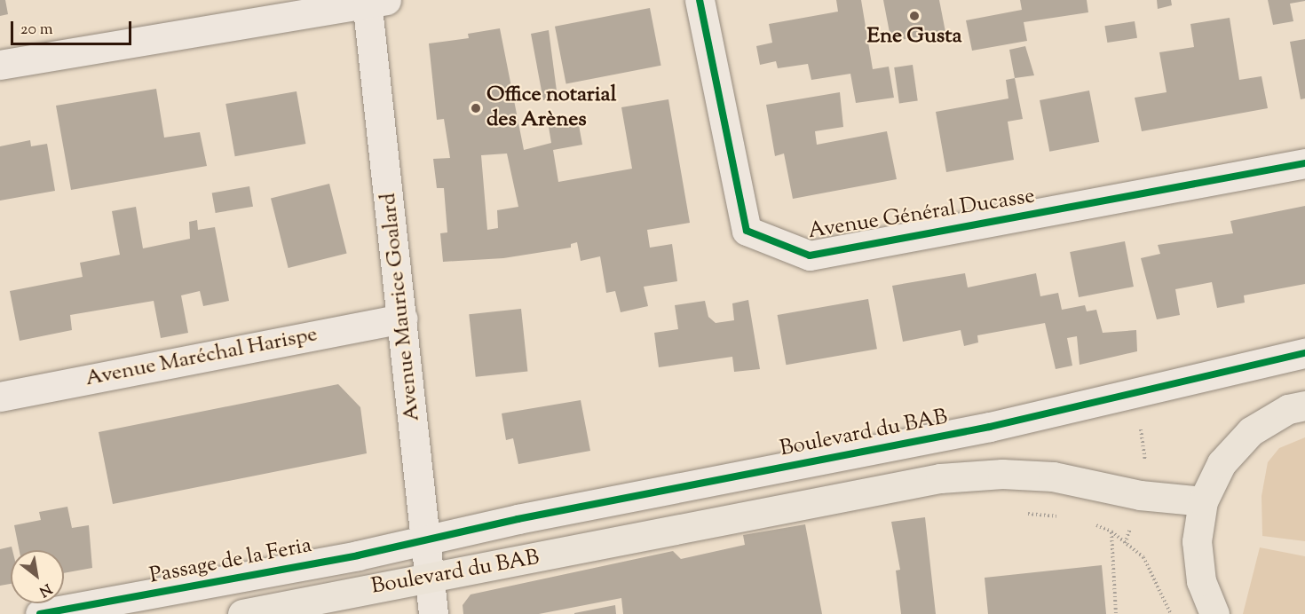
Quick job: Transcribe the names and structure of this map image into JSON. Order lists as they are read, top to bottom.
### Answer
{
  "streets": {
    "main road": ["Boulevard du BAB"],
    "street": [
      "Avenue Général Ducasse",
      "Avenue Maurice Goalard",
      "Avenue Maréchal Harispe",
      "Passage de la Feria"
    ]
  },
  "crossings": [
    ["Avenue Maurice Goalard", "Avenue Maréchal Harispe"],
    ["Avenue Maurice Goalard", "Boulevard du BAB"],
    ["Avenue Maurice Goalard", "Passage de la Feria"],
    ["Boulevard du BAB", "Passage de la Feria"]
  ],
  "places": ["Ene Gusta", "Office notarial des Arènes"],
  "scale_bar": "20 m",
  "north": "bottom right"
}
